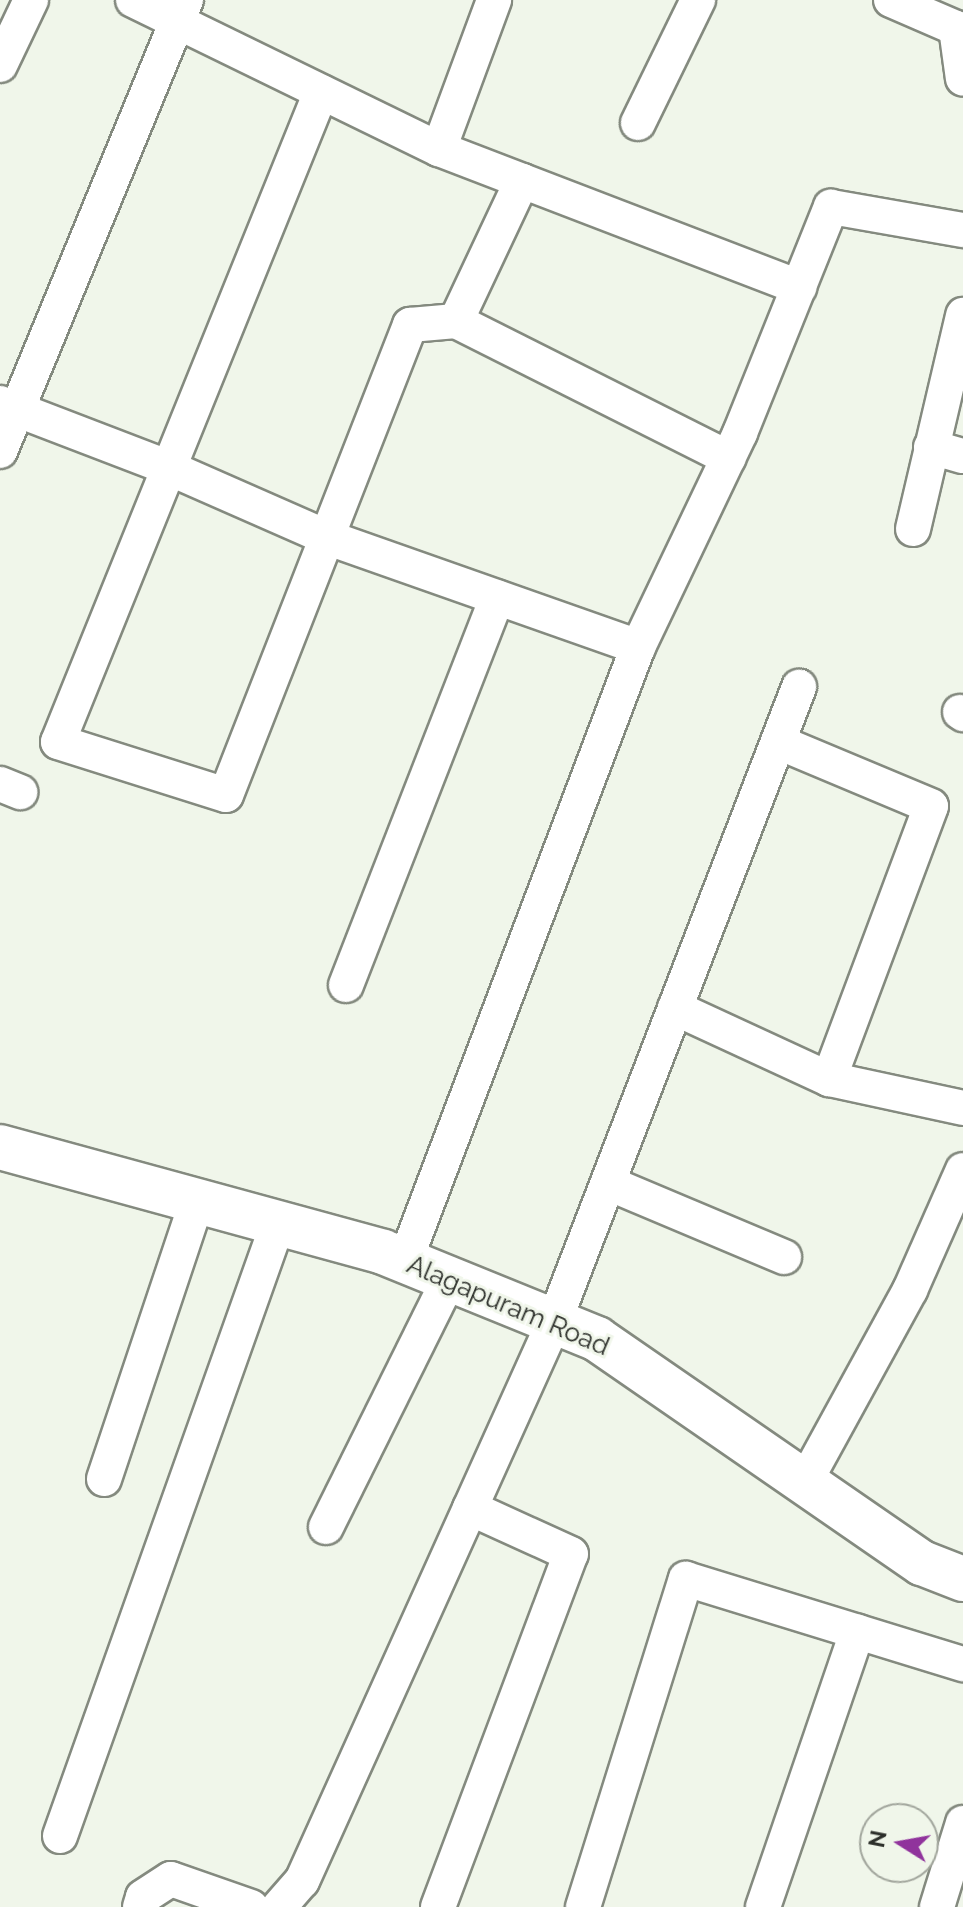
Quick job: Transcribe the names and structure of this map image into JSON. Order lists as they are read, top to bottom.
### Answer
{
  "streets": {
    "main road": ["Alagapuram Road"]
  },
  "north": "left"
}
